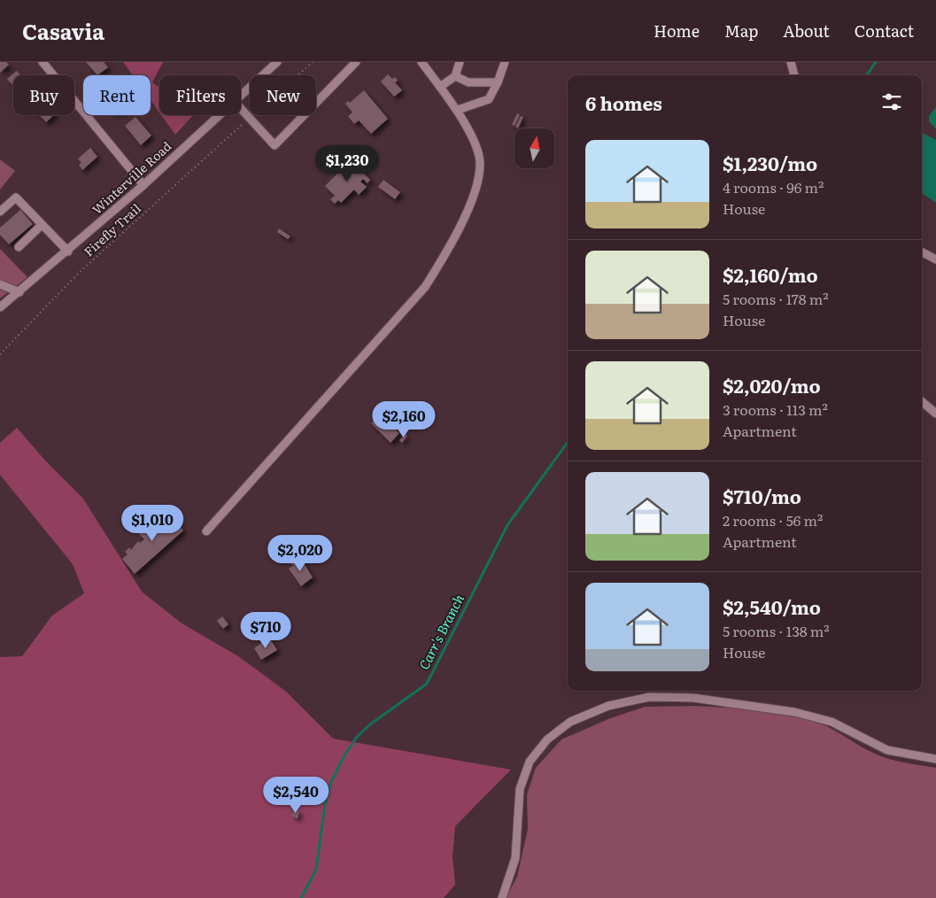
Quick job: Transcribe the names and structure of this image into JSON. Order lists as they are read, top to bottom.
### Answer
{
  "streets": {
    "street": ["Winterville Road"],
    "path": ["Firefly Trail"]
  },
  "water": ["Carr's Branch"],
  "north": "top",
  "page": {
    "header": "Casavia",
    "nav": [
      "Home",
      "Map",
      "About",
      "Contact"
    ],
    "chip": [
      "Buy",
      "Rent",
      "Filters",
      "New"
    ],
    "heading": "6 homes",
    "list": [
      {
        "name": "$1,230/mo",
        "note": "4 rooms · 96 m² · House"
      },
      {
        "name": "$2,160/mo",
        "note": "5 rooms · 178 m² · House"
      },
      {
        "name": "$2,020/mo",
        "note": "3 rooms · 113 m² · Apartment"
      },
      {
        "name": "$710/mo",
        "note": "2 rooms · 56 m² · Apartment"
      },
      {
        "name": "$2,540/mo",
        "note": "5 rooms · 138 m² · House"
      }
    ],
    "price": [
      "$1,230",
      "$2,160",
      "$1,010",
      "$2,020",
      "$710",
      "$2,540"
    ]
  }
}
